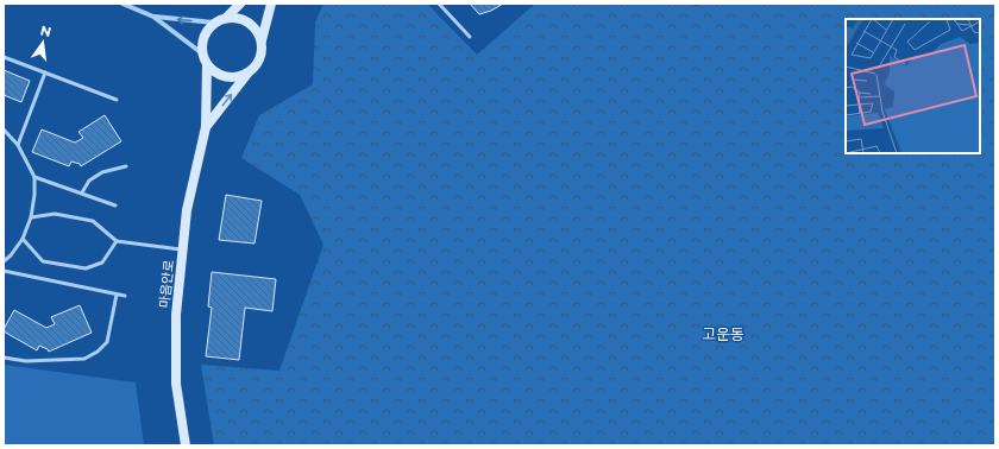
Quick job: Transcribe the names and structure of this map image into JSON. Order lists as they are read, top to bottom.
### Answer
{
  "streets": {
    "street": ["마음안로"]
  },
  "districts": ["고운동"],
  "north": "top"
}
